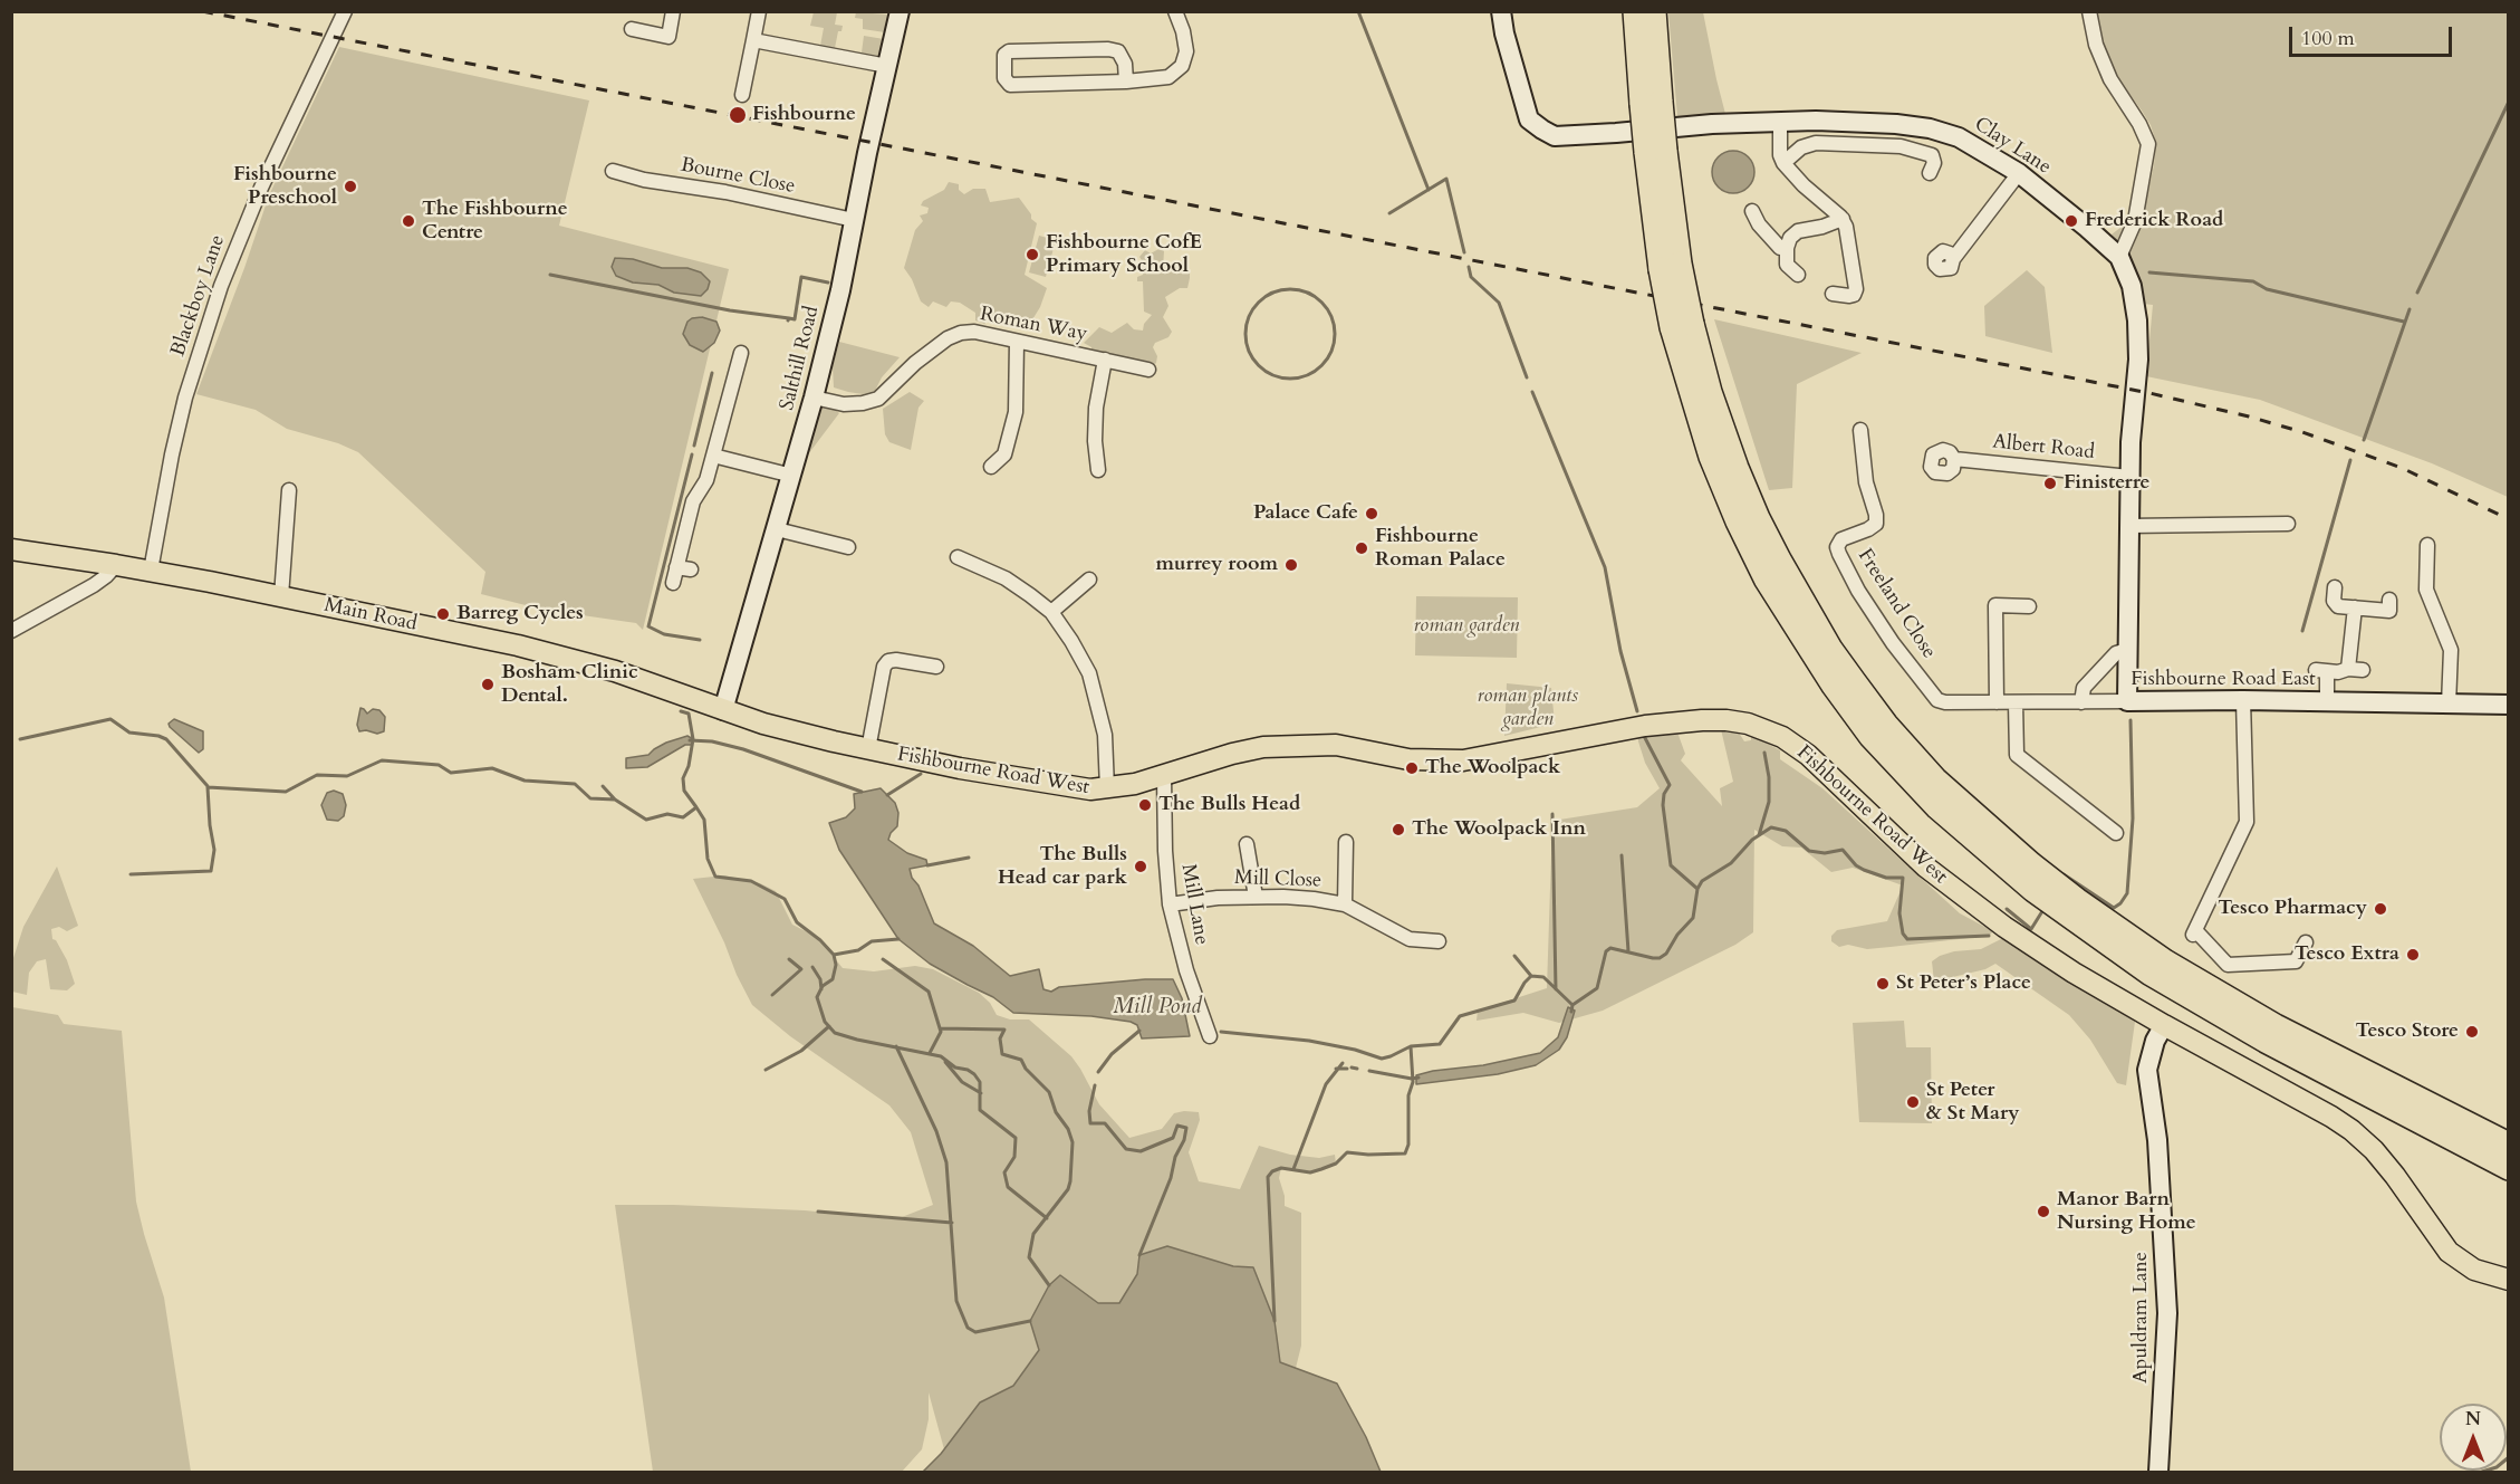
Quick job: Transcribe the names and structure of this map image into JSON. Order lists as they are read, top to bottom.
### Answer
{
  "streets": {
    "main road": ["Main Road", "Fishbourne Road West"],
    "street": [
      "Clay Lane",
      "Bourne Close",
      "Blackboy Lane",
      "Roman Way",
      "Salthill Road",
      "Albert Road",
      "Freeland Close",
      "Fishbourne Road East",
      "Mill Close",
      "Mill Lane",
      "Apuldram Lane"
    ]
  },
  "crossings": [
    ["Clay Lane", "Albert Road"],
    ["Clay Lane", "Fishbourne Road East"],
    ["Bourne Close", "Salthill Road"],
    ["Blackboy Lane", "Main Road"],
    ["Roman Way", "Salthill Road"],
    ["Salthill Road", "Main Road"],
    ["Salthill Road", "Fishbourne Road West"],
    ["Freeland Close", "Fishbourne Road East"],
    ["Main Road", "Fishbourne Road West"],
    ["Fishbourne Road West", "Mill Lane"],
    ["Fishbourne Road West", "Apuldram Lane"],
    ["Mill Close", "Mill Lane"]
  ],
  "water": ["Mill Pond"],
  "parks": ["roman garden", "roman plants garden"],
  "places": [
    "Fishbourne",
    "Fishbourne Preschool",
    "The Fishbourne Centre",
    "Frederick Road",
    "Fishbourne CofE Primary School",
    "Finisterre",
    "Palace Cafe",
    "Fishbourne Roman Palace",
    "murrey room",
    "Barreg Cycles",
    "Bosham Clinic Dental.",
    "The Woolpack",
    "The Bulls Head",
    "The Woolpack Inn",
    "The Bulls Head car park",
    "Tesco Pharmacy",
    "Tesco Extra",
    "St Peter’s Place",
    "Tesco Store",
    "St Peter & St Mary",
    "Manor Barn Nursing Home"
  ],
  "scale_bar": "100 m",
  "north": "top"
}
